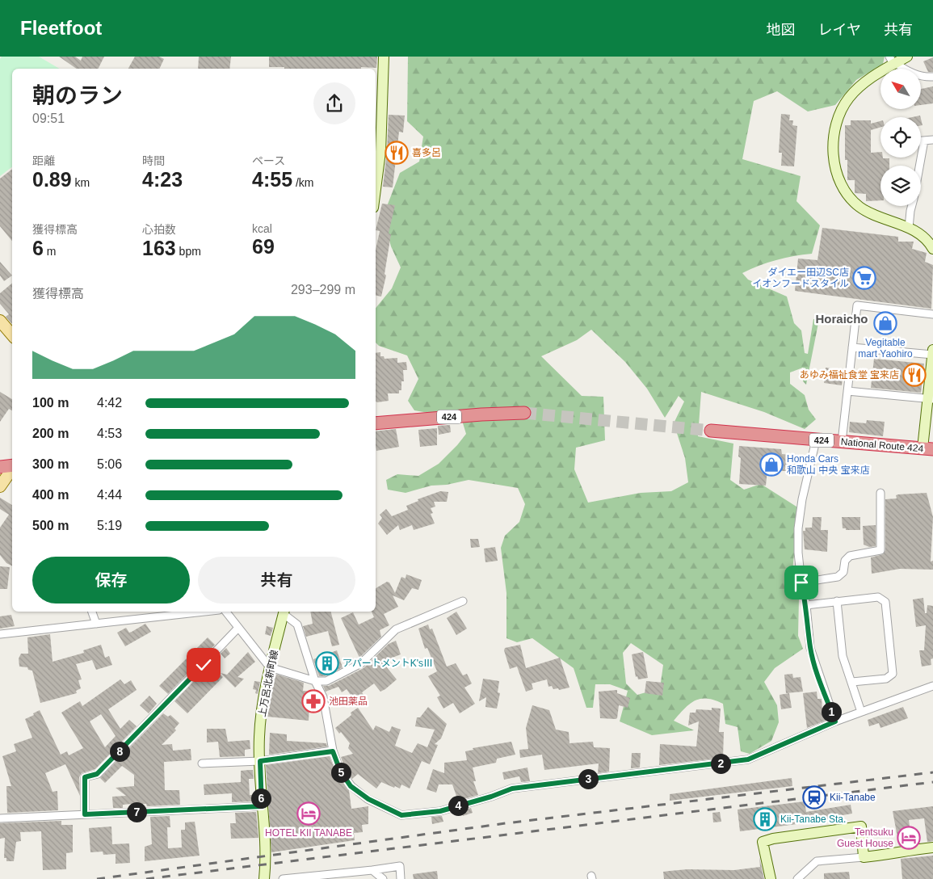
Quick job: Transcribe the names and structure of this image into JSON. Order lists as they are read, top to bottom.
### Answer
{
  "streets": {
    "highway": ["424", "National Route 424"],
    "street": ["上万呂北新町線"]
  },
  "districts": ["Horaicho"],
  "places": {
    "restaurant": ["喜多呂", "あゆみ福祉食堂 宝来店"],
    "supermarket": ["ダイエー田辺SC店 イオンフードスタイル"],
    "shop": ["Vegitable mart Yaohiro", "Honda Cars 和歌山 中央 宝来店"],
    "building": ["アパートメントK'sⅢ", "Kii-Tanabe Sta."],
    "pharmacy": ["池田薬品"],
    "station": ["Kii-Tanabe"],
    "hotel": ["HOTEL KII TANABE", "Tentsuku Guest House"]
  },
  "north": "top left",
  "page": {
    "header": "Fleetfoot",
    "nav": ["地図", "レイヤ", "共有"],
    "heading": ["朝のラン", "09:51"],
    "stats": [
      ["距離", "0.89 km"],
      ["時間", "4:23"],
      ["ペース", "4:55 /km"],
      ["獲得標高", "6 m"],
      ["心拍数", "163 bpm"],
      ["kcal", "69"]
    ],
    "chart": ["獲得標高", "293–299 m"],
    "list": [
      {
        "name": "100 m",
        "note": "4:42"
      },
      {
        "name": "200 m",
        "note": "4:53"
      },
      {
        "name": "300 m",
        "note": "5:06"
      },
      {
        "name": "400 m",
        "note": "4:44"
      },
      {
        "name": "500 m",
        "note": "5:19"
      }
    ],
    "buttons": ["保存", "共有"],
    "pins": [
      "1",
      "8",
      "2",
      "5",
      "3",
      "6",
      "4",
      "7"
    ]
  }
}
